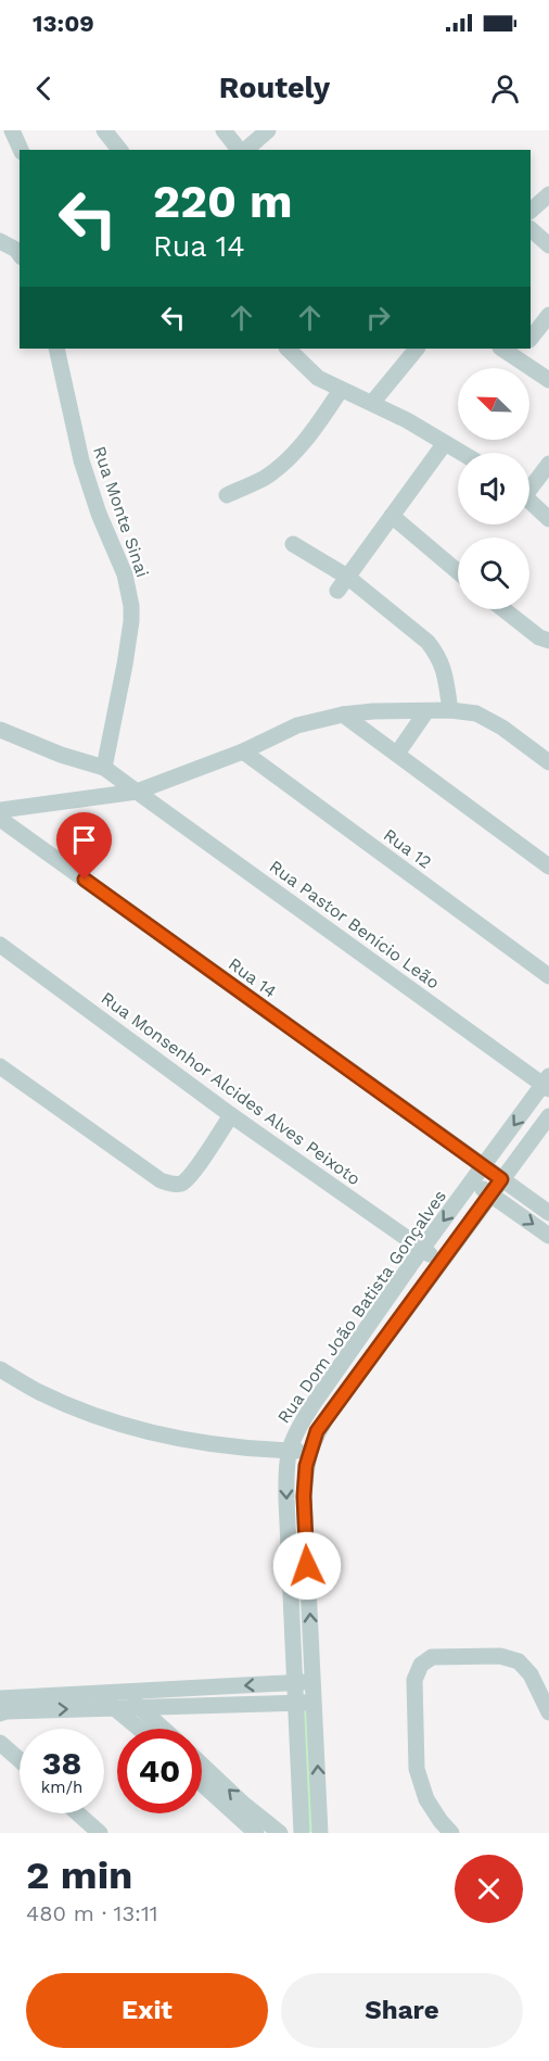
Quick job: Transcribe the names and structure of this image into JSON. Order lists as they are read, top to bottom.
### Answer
{
  "streets": {
    "street": [
      "Rua Monte Sinai",
      "Rua 12",
      "Rua Pastor Benício Leão",
      "Rua 14",
      "Rua Monsenhor Alcides Alves Peixoto",
      "Rua Dom João Batista Gonçalves"
    ]
  },
  "crossings": [
    ["Rua Monte Sinai", "Rua Pastor Benício Leão"],
    ["Rua Pastor Benício Leão", "Rua Dom João Batista Gonçalves"],
    ["Rua 14", "Rua Dom João Batista Gonçalves"],
    ["Rua Monsenhor Alcides Alves Peixoto", "Rua Dom João Batista Gonçalves"]
  ],
  "north": "top left",
  "page": {
    "status": "13:09",
    "header": "Routely",
    "turn": ["220 m", "Rua 14"],
    "speed": "38 km/h",
    "limit": "40",
    "heading": ["2 min", "480 m · 13:11"],
    "buttons": ["Exit", "Share"]
  }
}
